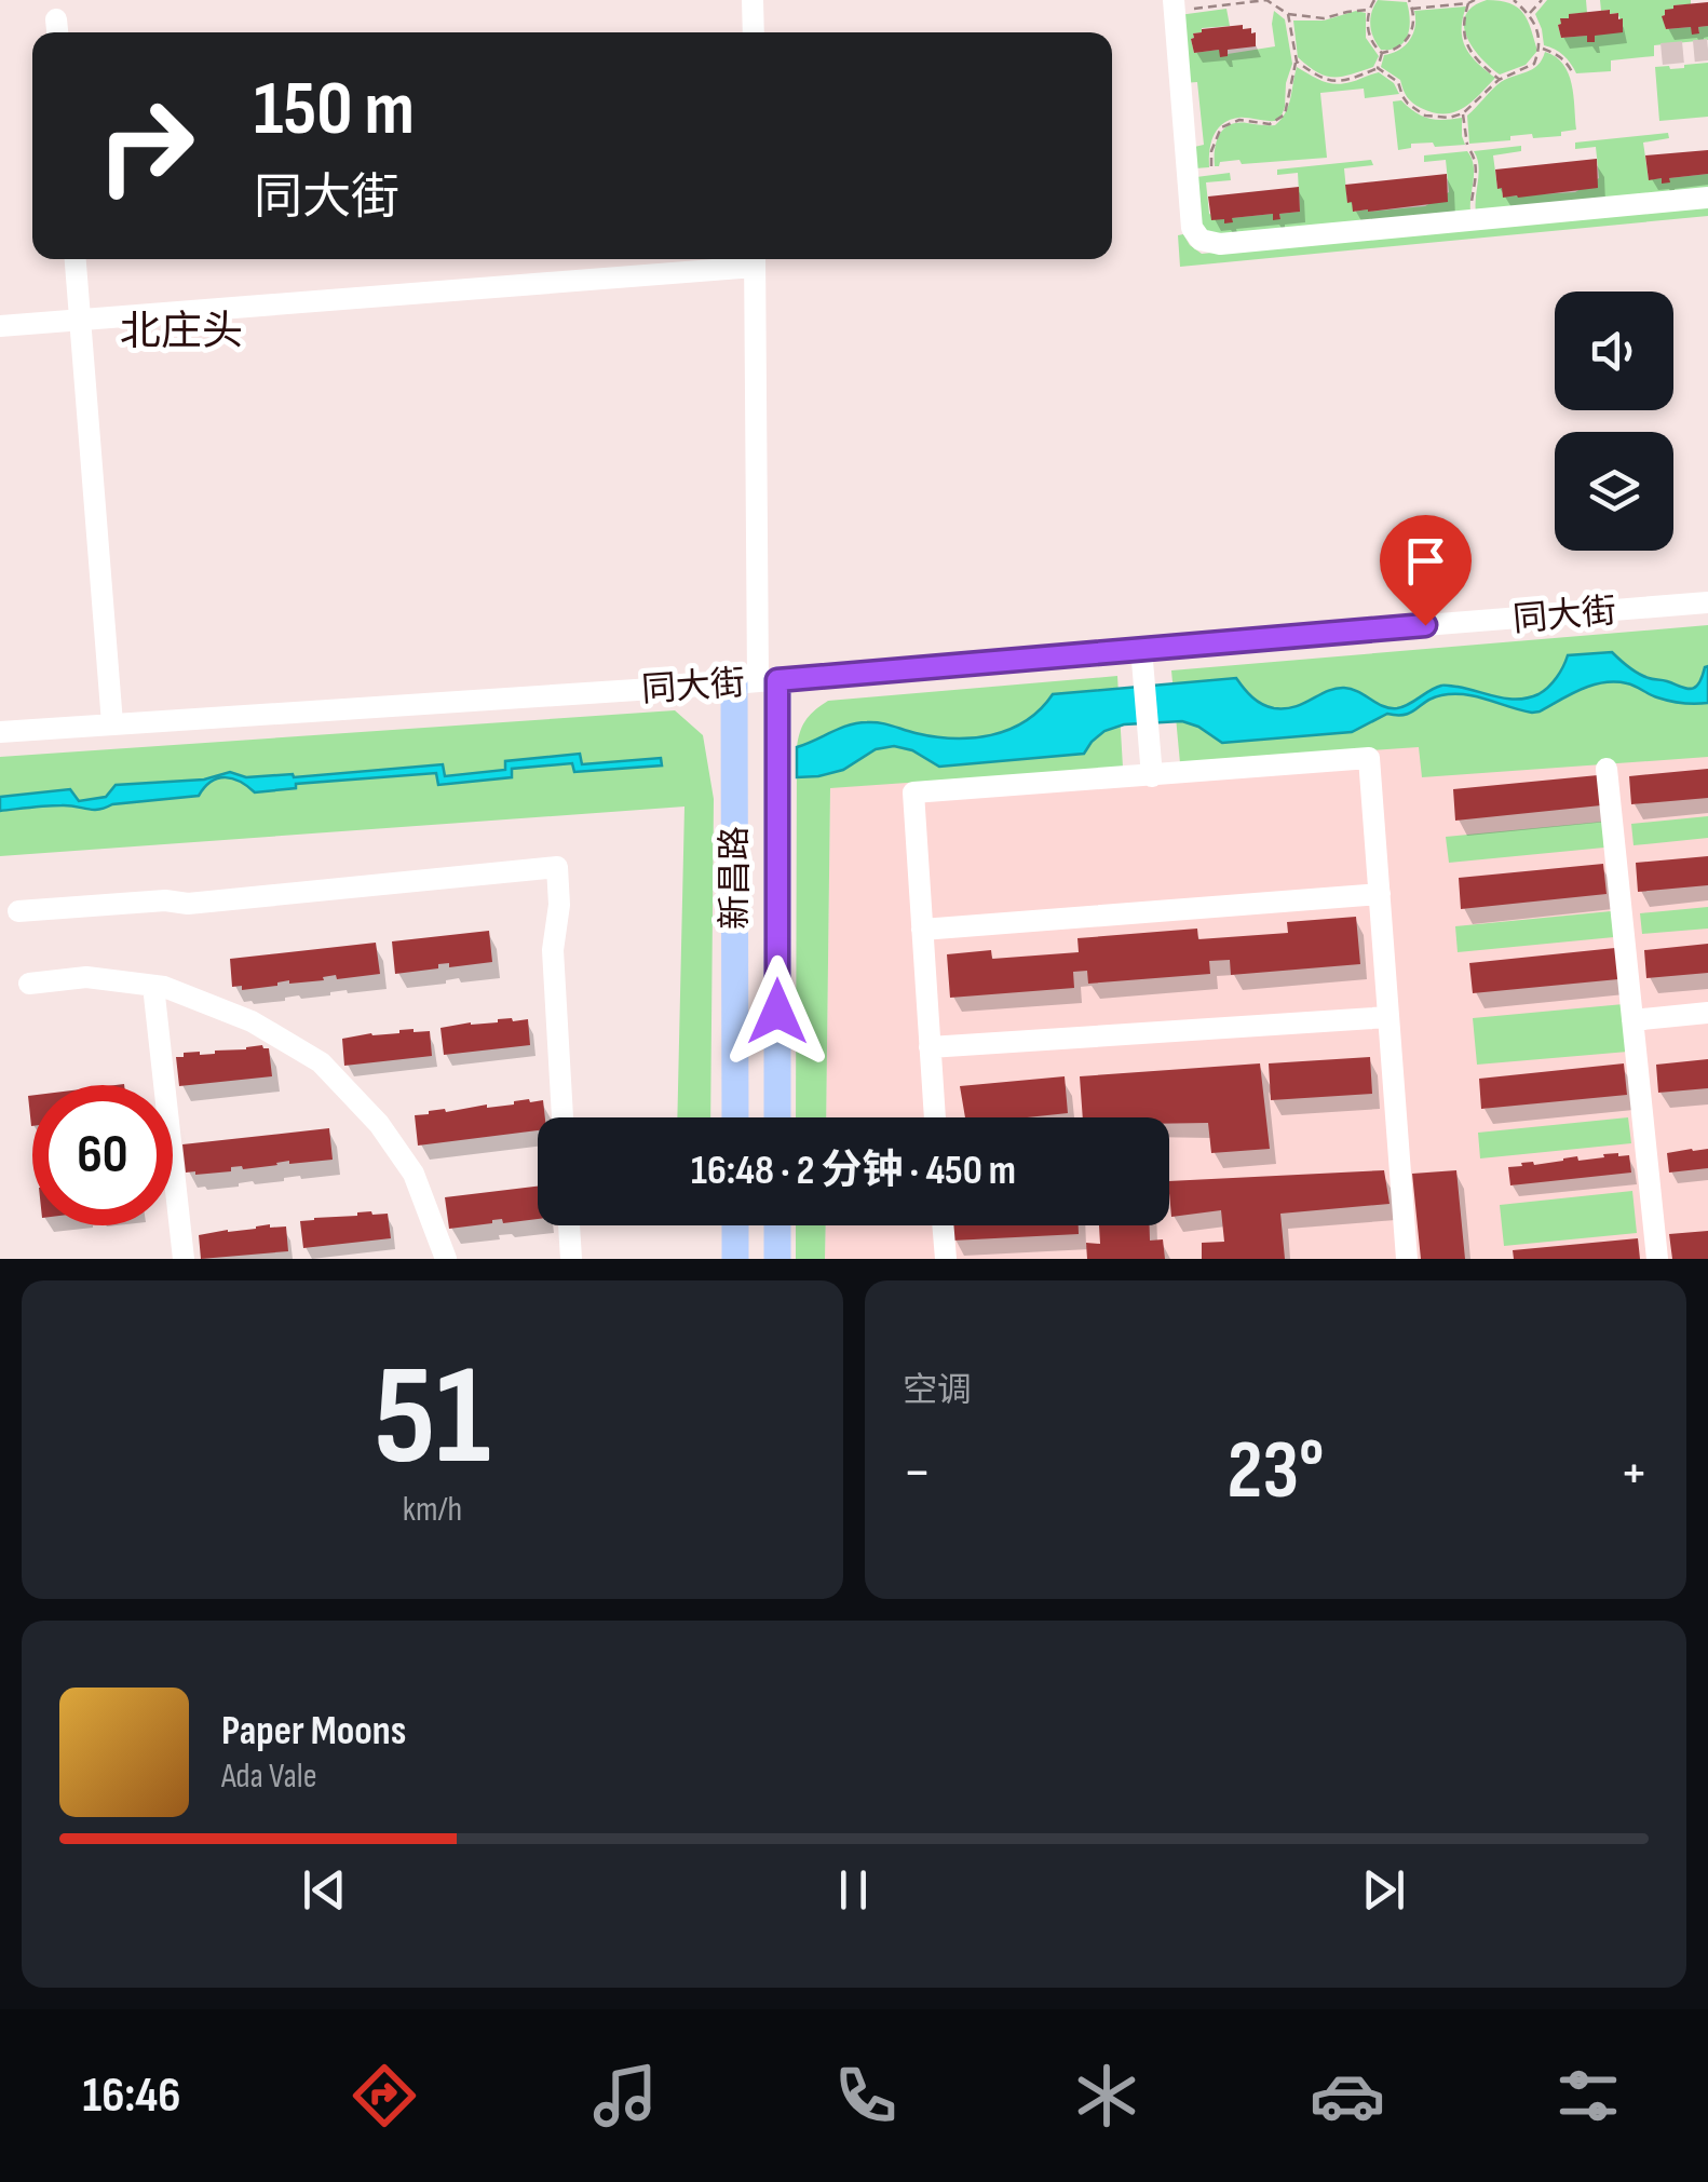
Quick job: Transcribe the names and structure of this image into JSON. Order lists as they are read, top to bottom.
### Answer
{
  "streets": {
    "main road": ["新昌路"],
    "street": ["同大街"]
  },
  "crossings": [
    ["同大街", "新昌路"]
  ],
  "districts": ["北庄头"],
  "page": {
    "turn": ["150 m", "同大街"],
    "limit": "60",
    "trip": "16:48 · 2 分钟 · 450 m",
    "tile": [
      ["51", "km/h"],
      "空调"
    ],
    "heat": ["−", "23°", "+"],
    "song": ["Paper Moons", "Ada Vale"],
    "tabs": "16:46"
  }
}
